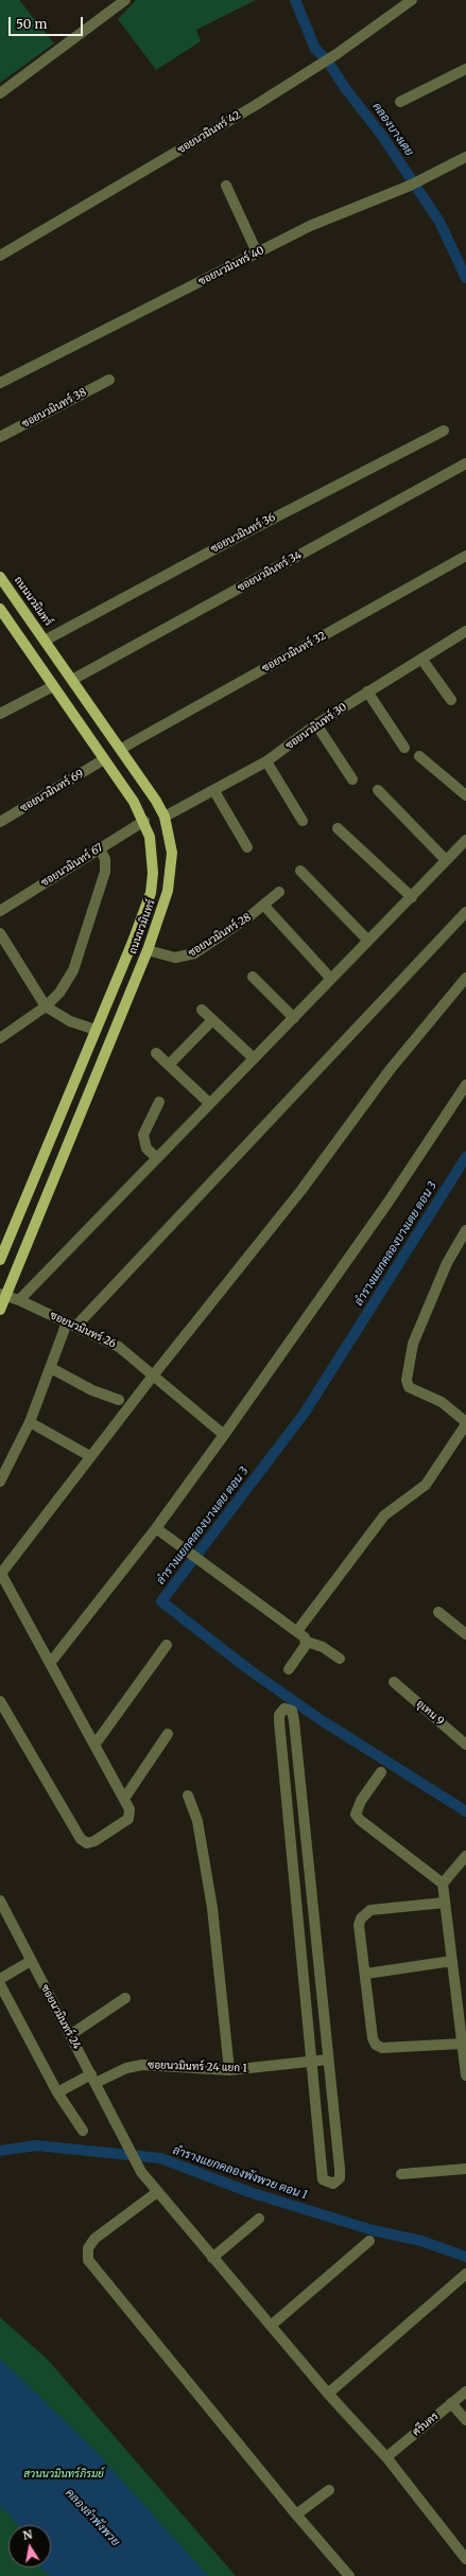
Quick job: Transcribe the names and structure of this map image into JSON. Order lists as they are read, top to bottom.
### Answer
{
  "streets": {
    "main road": ["ถนนนวมินทร์"],
    "street": [
      "ซอยนวมินทร์ 42",
      "ซอยนวมินทร์ 40",
      "ซอยนวมินทร์ 38",
      "ซอยนวมินทร์ 36",
      "ซอยนวมินทร์ 34",
      "ซอยนวมินทร์ 32",
      "ซอยนวมินทร์ 30",
      "ซอยนวมินทร์ 69",
      "ซอยนวมินทร์ 67",
      "ซอยนวมินทร์ 28",
      "ซอยนวมินทร์ 26",
      "อุเทน 9",
      "ซอยนวมินทร์ 24",
      "ซอยนวมินทร์ 24 แยก 1",
      "ศรีนคร"
    ]
  },
  "crossings": [
    ["ซอยนวมินทร์ 36", "ถนนนวมินทร์"],
    ["ซอยนวมินทร์ 34", "ถนนนวมินทร์"],
    ["ถนนนวมินทร์", "ซอยนวมินทร์ 32"],
    ["ถนนนวมินทร์", "ซอยนวมินทร์ 30"],
    ["ถนนนวมินทร์", "ซอยนวมินทร์ 69"],
    ["ถนนนวมินทร์", "ซอยนวมินทร์ 67"],
    ["ถนนนวมินทร์", "ซอยนวมินทร์ 28"],
    ["ถนนนวมินทร์", "ซอยนวมินทร์ 26"],
    ["ซอยนวมินทร์ 24", "ซอยนวมินทร์ 24 แยก 1"],
    ["ซอยนวมินทร์ 24", "ศรีนคร"]
  ],
  "water": [
    "คลองบางเตย",
    "ลำรางแยกคลองบางเตย ตอน 3",
    "ลำรางแยกคลองพังพวย ตอน 1",
    "คลองลำพังพวย"
  ],
  "parks": ["สวนนวมินทร์ภิรมย์"],
  "scale_bar": "50 m",
  "north": "top"
}
